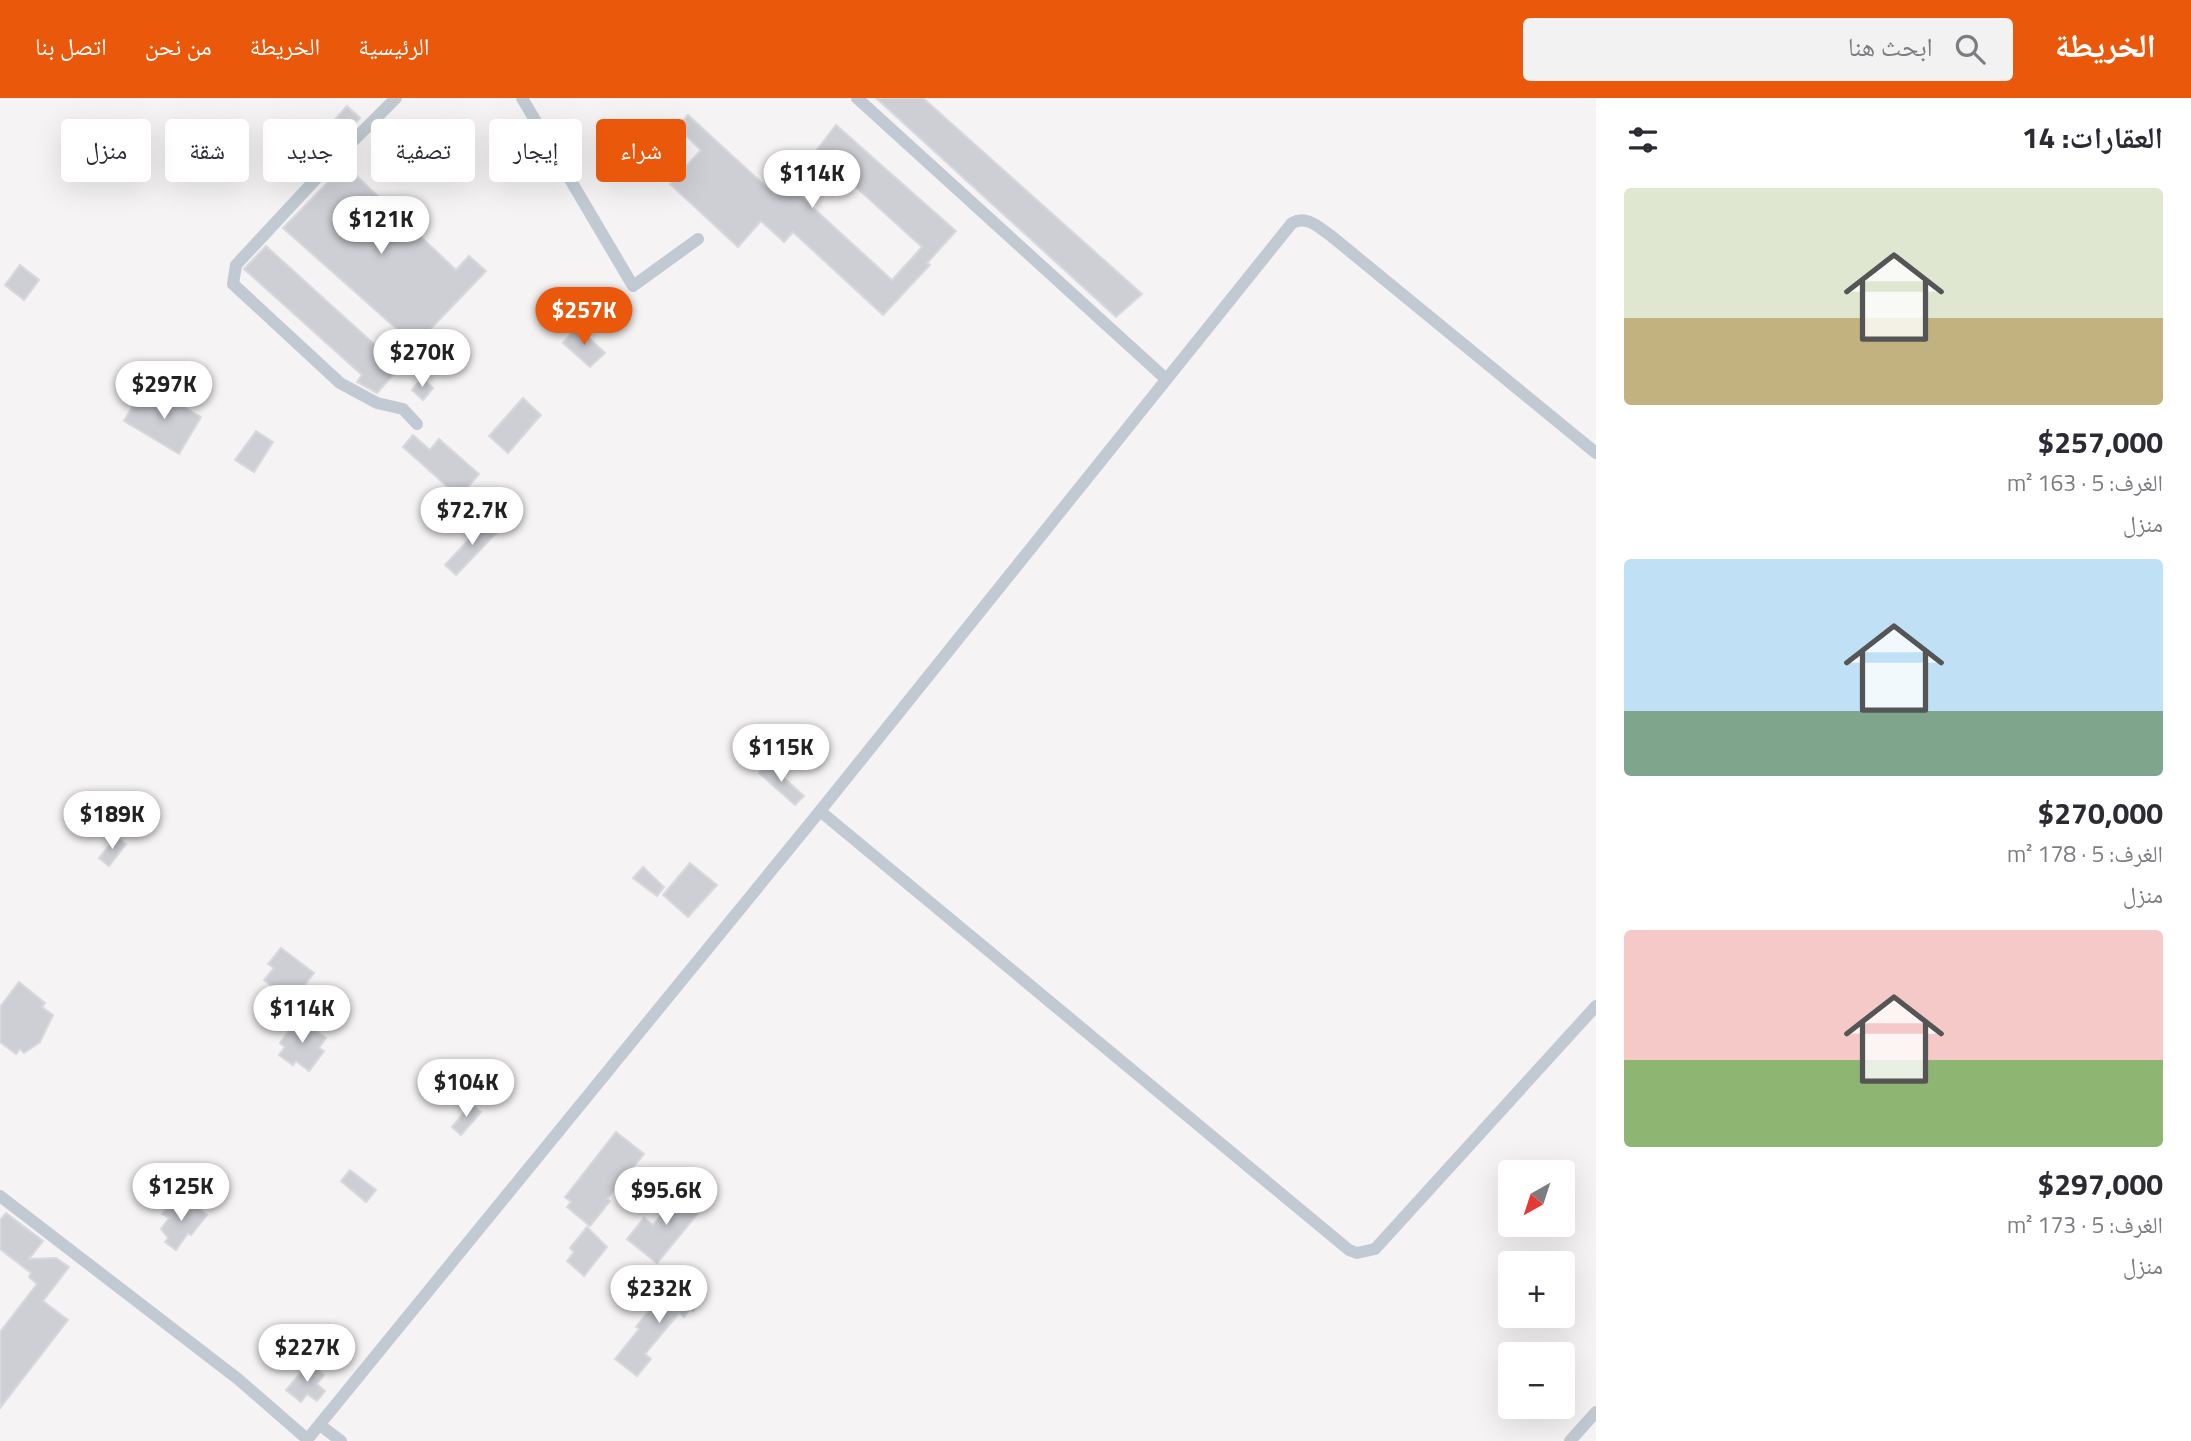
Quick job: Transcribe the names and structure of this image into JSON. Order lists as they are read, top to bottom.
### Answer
{
  "north": "bottom left",
  "page": {
    "header": "الخريطة",
    "search": "ابحث هنا",
    "nav": [
      "الرئيسية",
      "الخريطة",
      "من نحن",
      "اتصل بنا"
    ],
    "heading": "العقارات: 14",
    "chip": [
      "شراء",
      "إيجار",
      "تصفية",
      "جديد",
      "شقة",
      "منزل"
    ],
    "price": [
      "$114K",
      "$121K",
      "$257K",
      "$270K",
      "$297K",
      "$72.7K",
      "$115K",
      "$189K",
      "$114K",
      "$104K",
      "$125K",
      "$95.6K",
      "$232K",
      "$227K"
    ],
    "list": [
      {
        "name": "$257,000",
        "note": "الغرف: 5 · 163 m² · منزل"
      },
      {
        "name": "$270,000",
        "note": "الغرف: 5 · 178 m² · منزل"
      },
      {
        "name": "$297,000",
        "note": "الغرف: 5 · 173 m² · منزل"
      }
    ],
    "map_buttons": ["+", "−"]
  }
}
